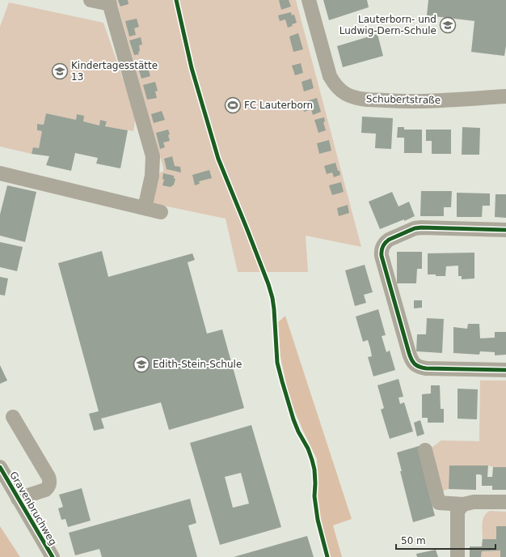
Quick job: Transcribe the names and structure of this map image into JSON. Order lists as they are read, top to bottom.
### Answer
{
  "streets": {
    "street": ["Schubertstraße", "Gravenbruchweg"]
  },
  "places": {
    "school or university": ["Lauterborn- und Ludwig-Dern-Schule", "Kindertagesstätte 13", "Edith-Stein-Schule"],
    "sports": ["FC Lauterborn"]
  },
  "scale_bar": "50 m"
}
